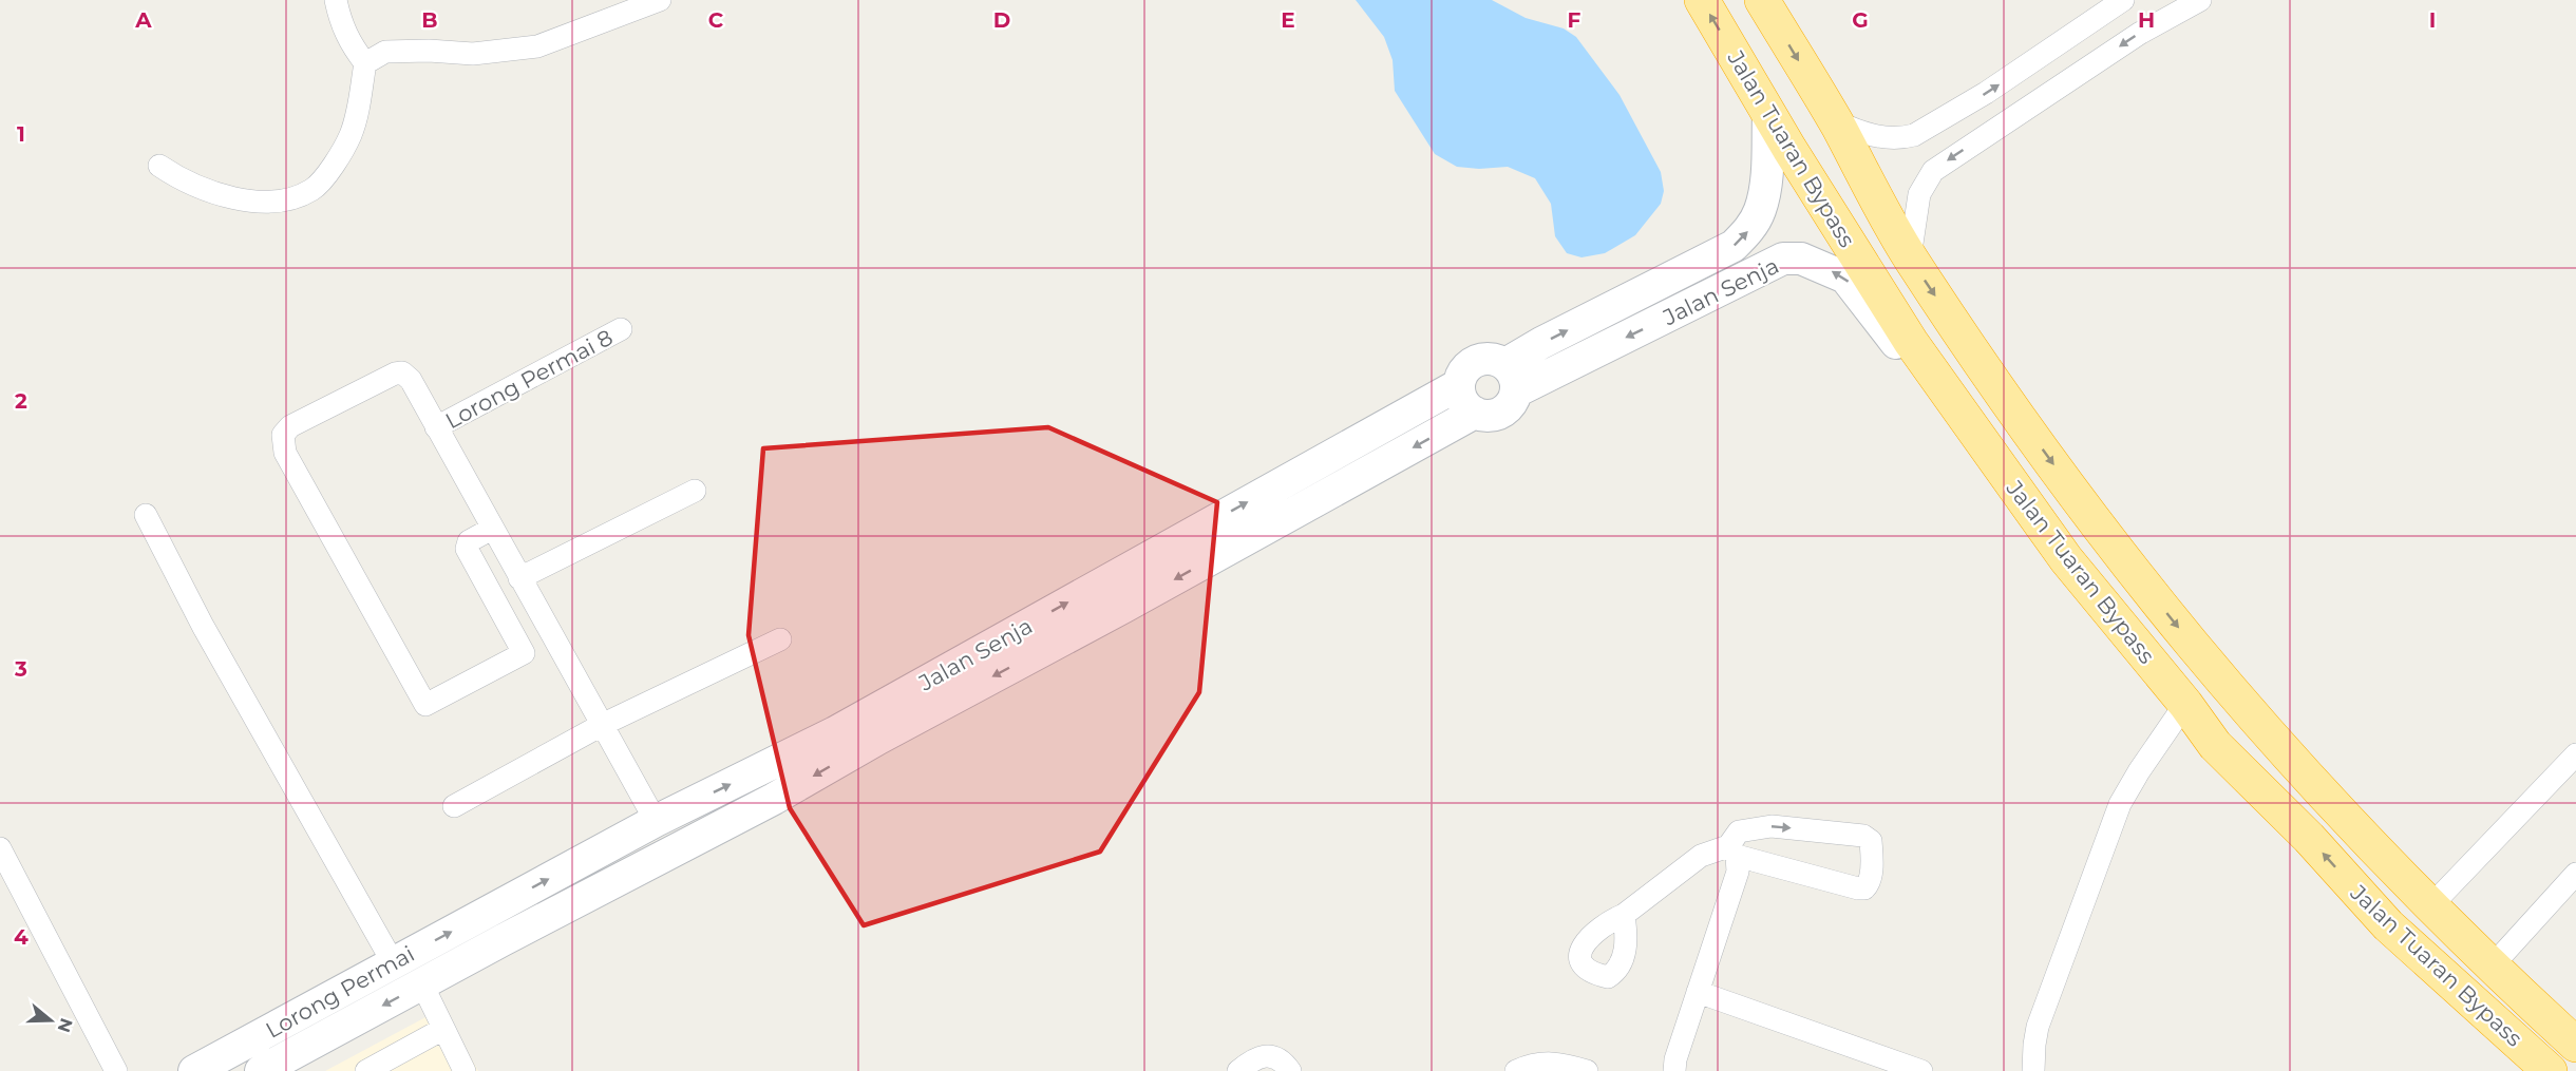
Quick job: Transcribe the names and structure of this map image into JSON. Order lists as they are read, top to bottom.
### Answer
{
  "streets": {
    "highway": ["Jalan Tuaran Bypass"],
    "main road": ["Jalan Senja", "Lorong Permai"],
    "street": ["Lorong Permai 8"]
  },
  "crossings": [
    ["Jalan Tuaran Bypass", "Jalan Senja"],
    ["Jalan Senja", "Lorong Permai"]
  ],
  "north": "right",
  "grid": {
    "columns": [
      "A",
      "B",
      "C",
      "D",
      "E",
      "F",
      "G",
      "H",
      "I"
    ],
    "rows": [
      "1",
      "2",
      "3",
      "4"
    ]
  }
}
